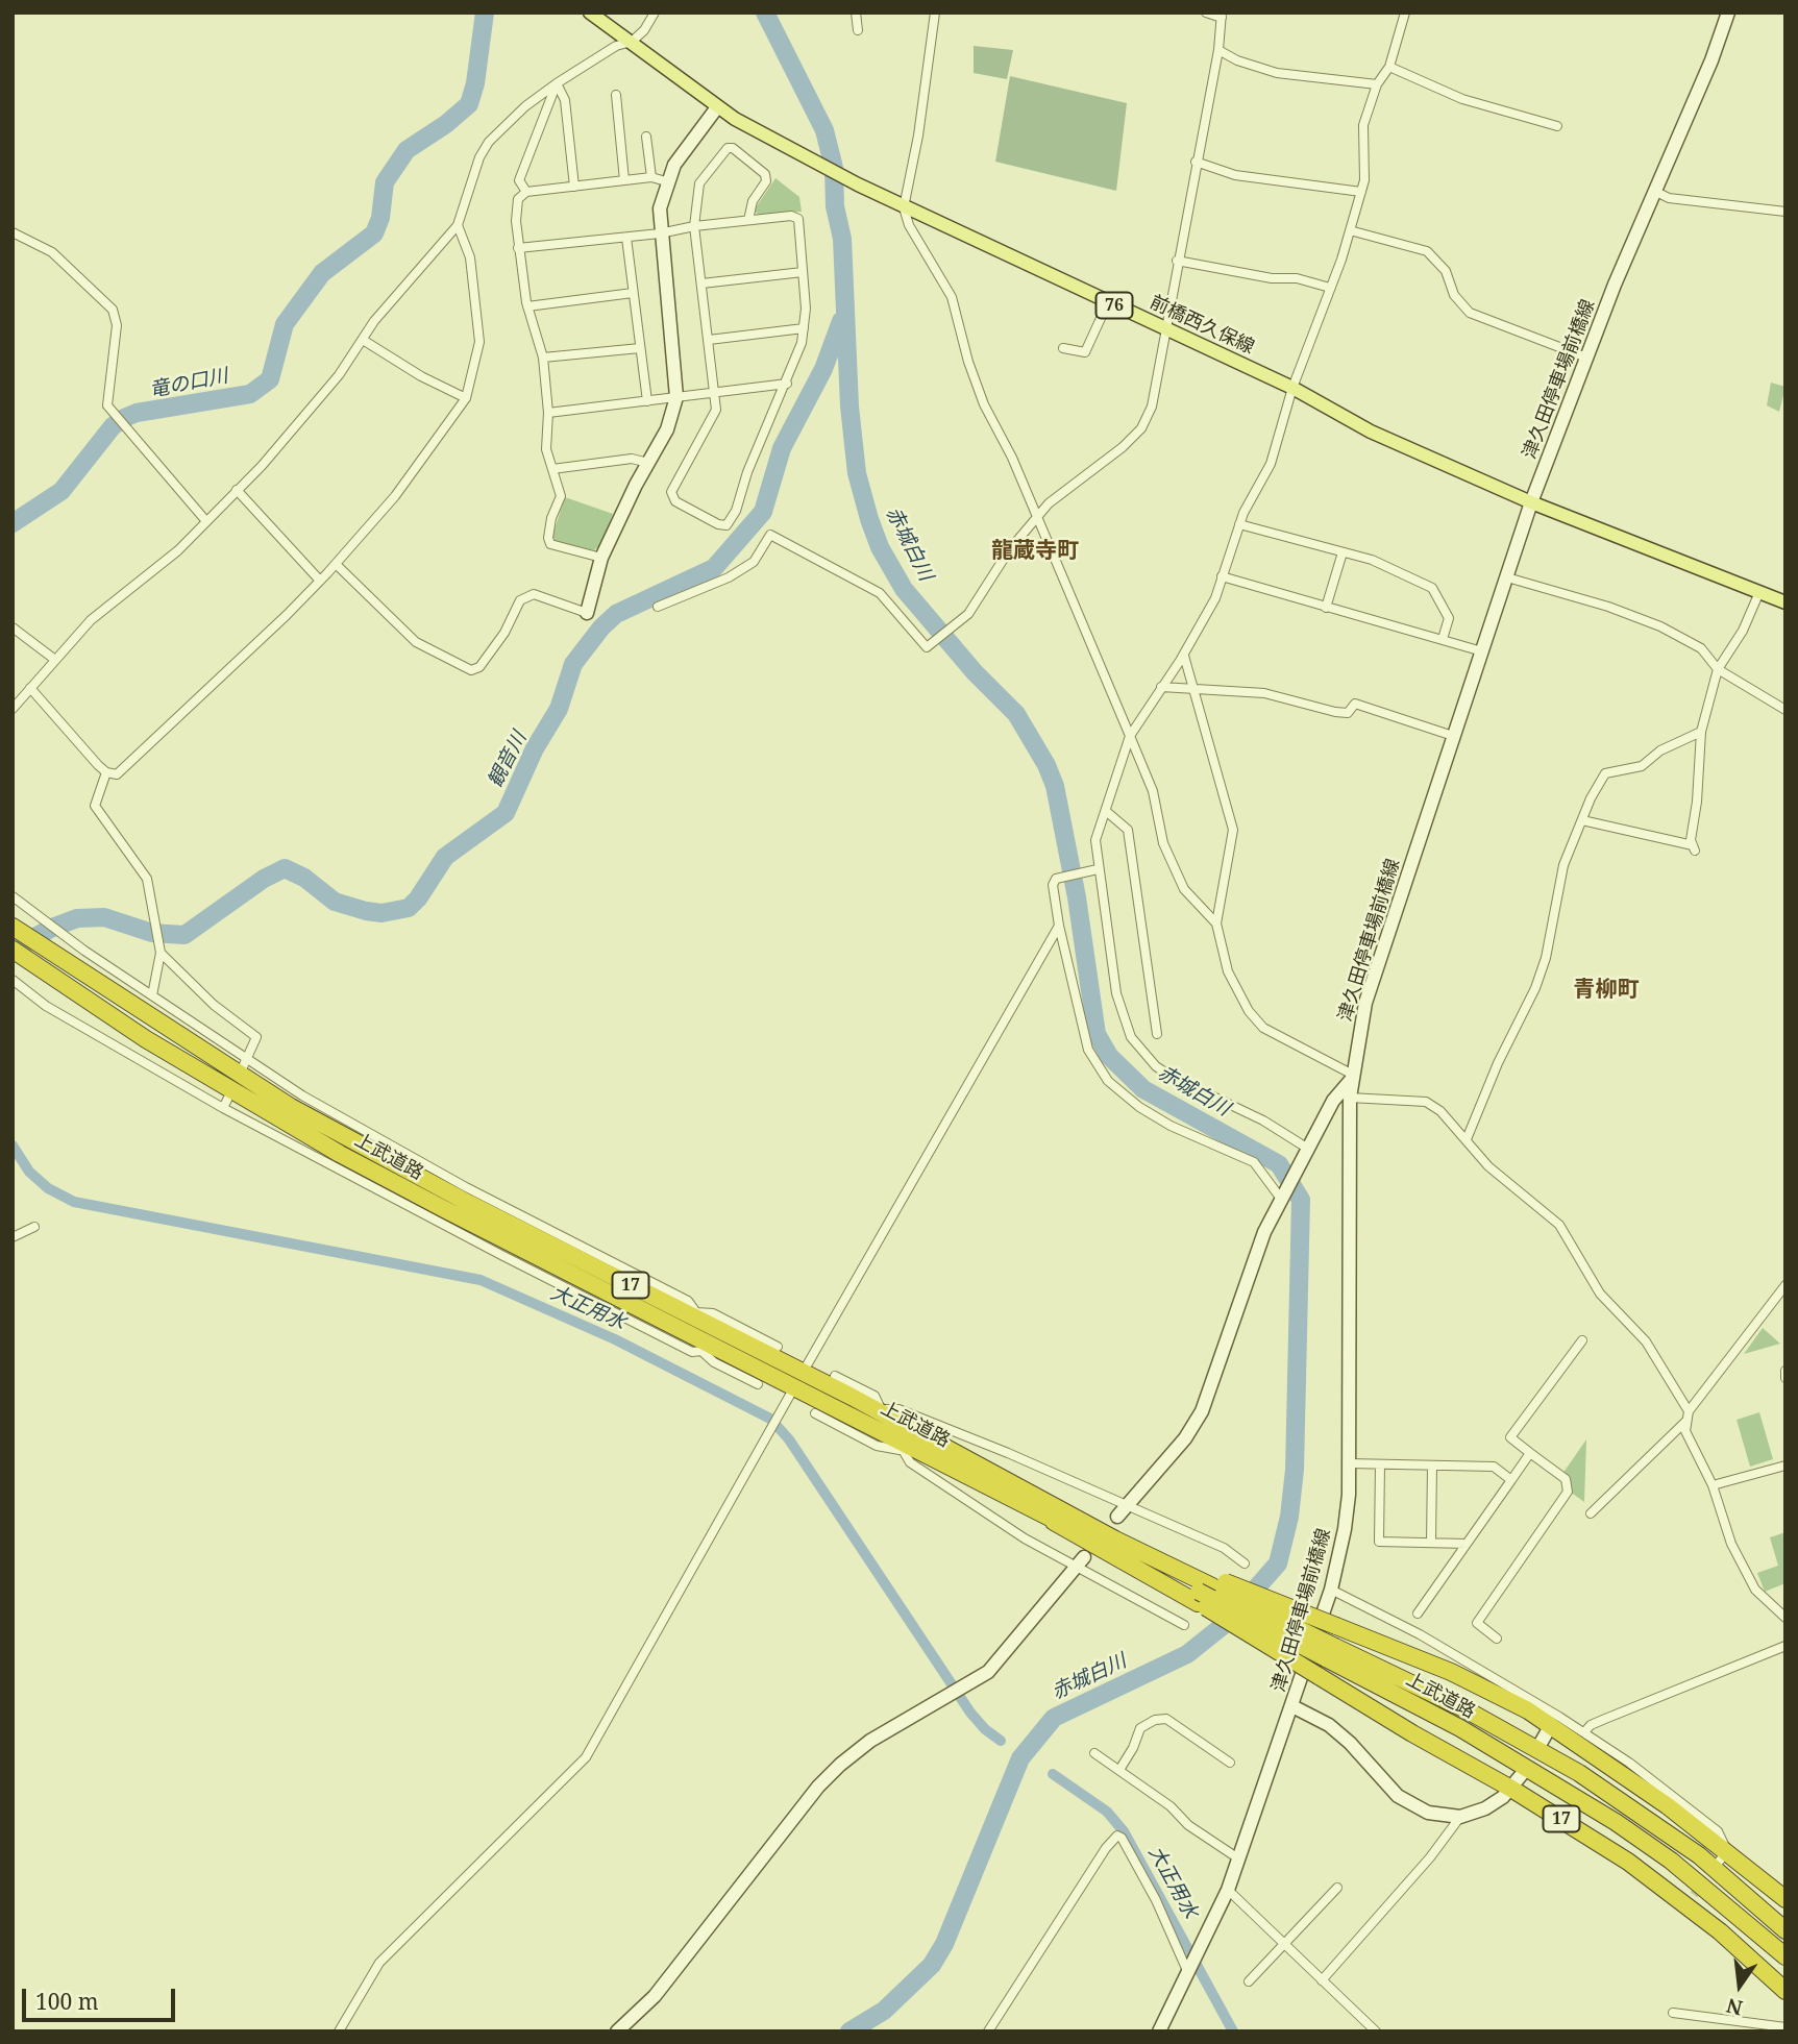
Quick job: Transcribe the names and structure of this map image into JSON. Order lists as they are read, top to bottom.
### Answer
{
  "streets": {
    "highway": ["上武道路", "17"],
    "main road": ["76", "前橋西久保線", "津久田停車場前橋線"]
  },
  "crossings": [
    ["前橋西久保線", "津久田停車場前橋線"],
    ["上武道路", "17"]
  ],
  "districts": ["龍蔵寺町", "青柳町"],
  "water": [
    "竜の口川",
    "赤城白川",
    "観音川",
    "大正用水"
  ],
  "scale_bar": "100 m",
  "north": "bottom"
}
